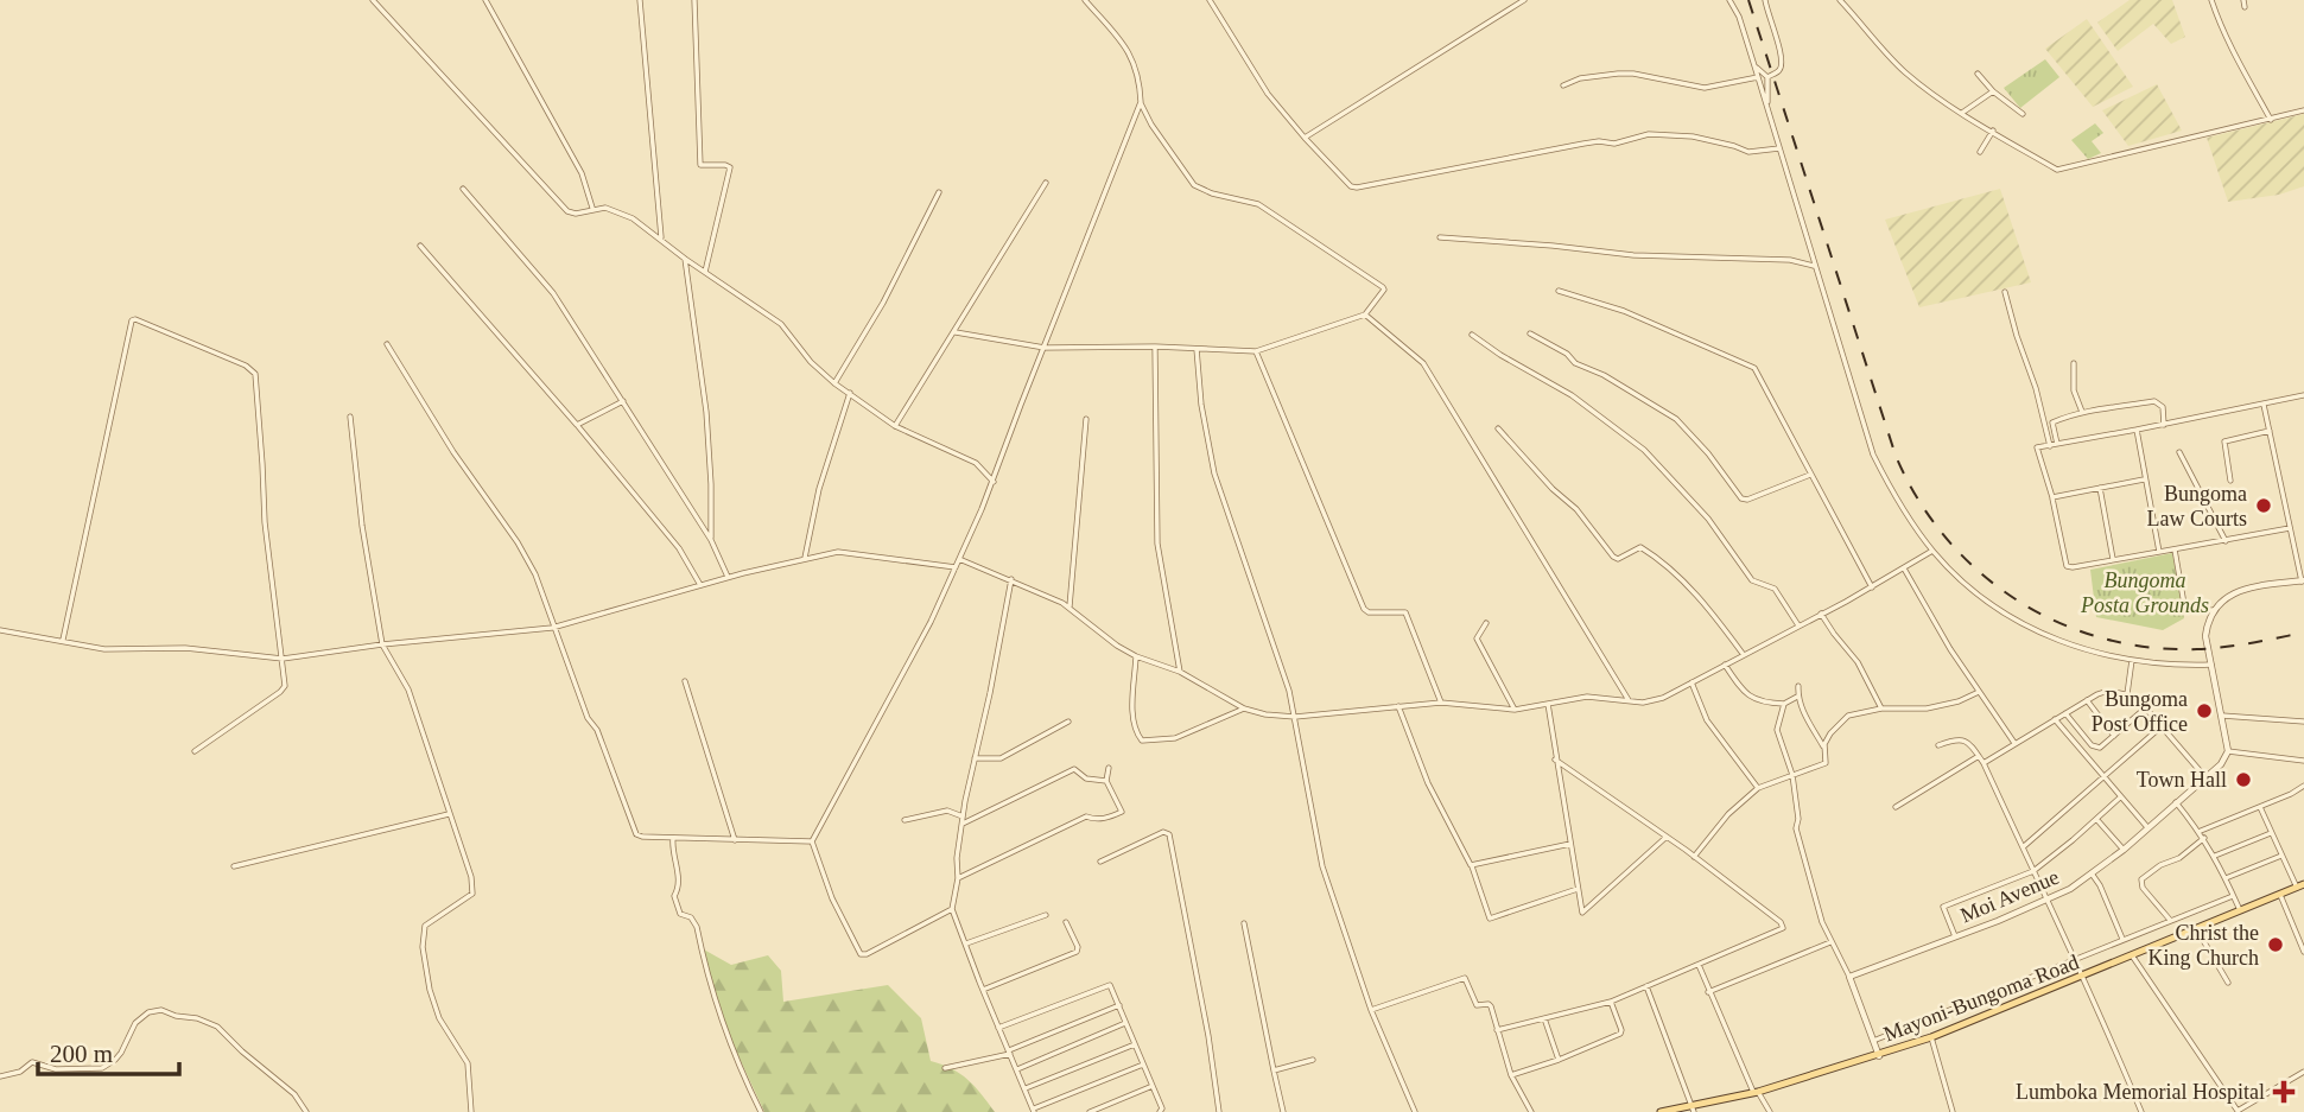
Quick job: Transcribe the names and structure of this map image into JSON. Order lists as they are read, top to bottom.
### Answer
{
  "streets": {
    "main road": ["Mayoni-Bungoma Road"],
    "street": ["Moi Avenue"]
  },
  "parks": ["Bungoma Posta Grounds"],
  "places": {
    "other": [
      "Bungoma Law Courts",
      "Bungoma Post Office",
      "Town Hall",
      "Christ the King Church"
    ],
    "health": ["Lumboka Memorial Hospital"]
  },
  "scale_bar": "200 m"
}
